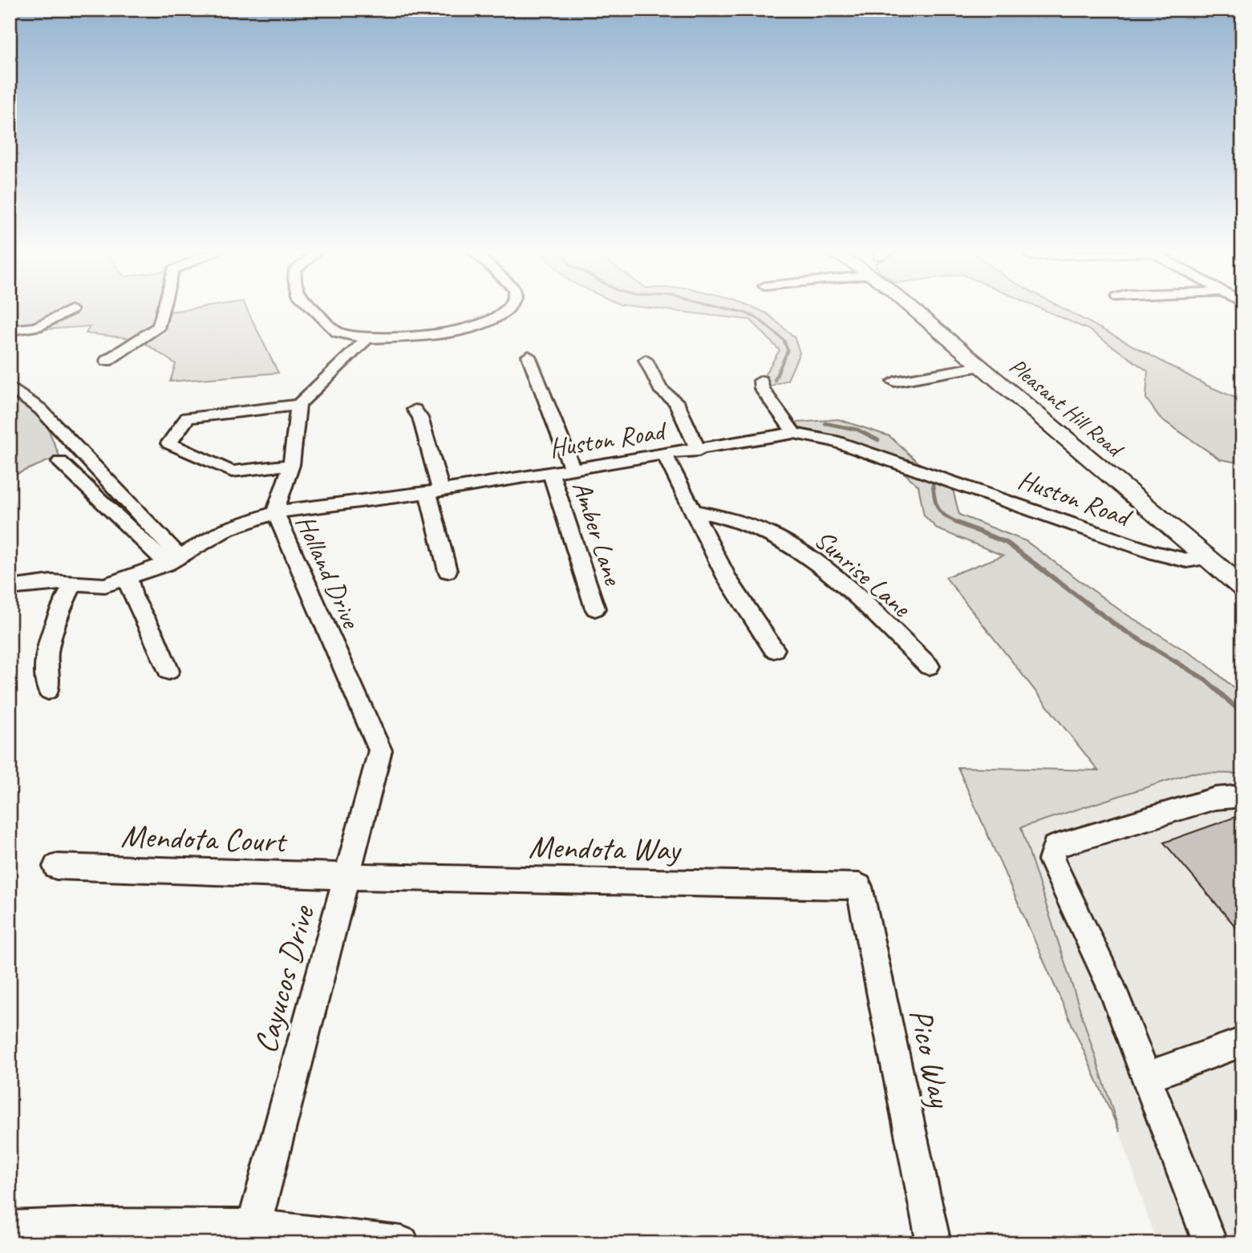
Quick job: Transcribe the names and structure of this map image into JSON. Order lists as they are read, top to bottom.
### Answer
{
  "streets": {
    "main road": ["Pleasant Hill Road"],
    "street": [
      "Huston Road",
      "Amber Lane",
      "Holland Drive",
      "Sunrise Lane",
      "Mendota Court",
      "Mendota Way",
      "Cayucos Drive",
      "Pico Way"
    ]
  },
  "crossings": [
    ["Pleasant Hill Road", "Huston Road"],
    ["Huston Road", "Amber Lane"],
    ["Huston Road", "Holland Drive"],
    ["Holland Drive", "Cayucos Drive"],
    ["Mendota Court", "Mendota Way"],
    ["Mendota Court", "Cayucos Drive"],
    ["Mendota Way", "Cayucos Drive"],
    ["Mendota Way", "Pico Way"]
  ]
}
